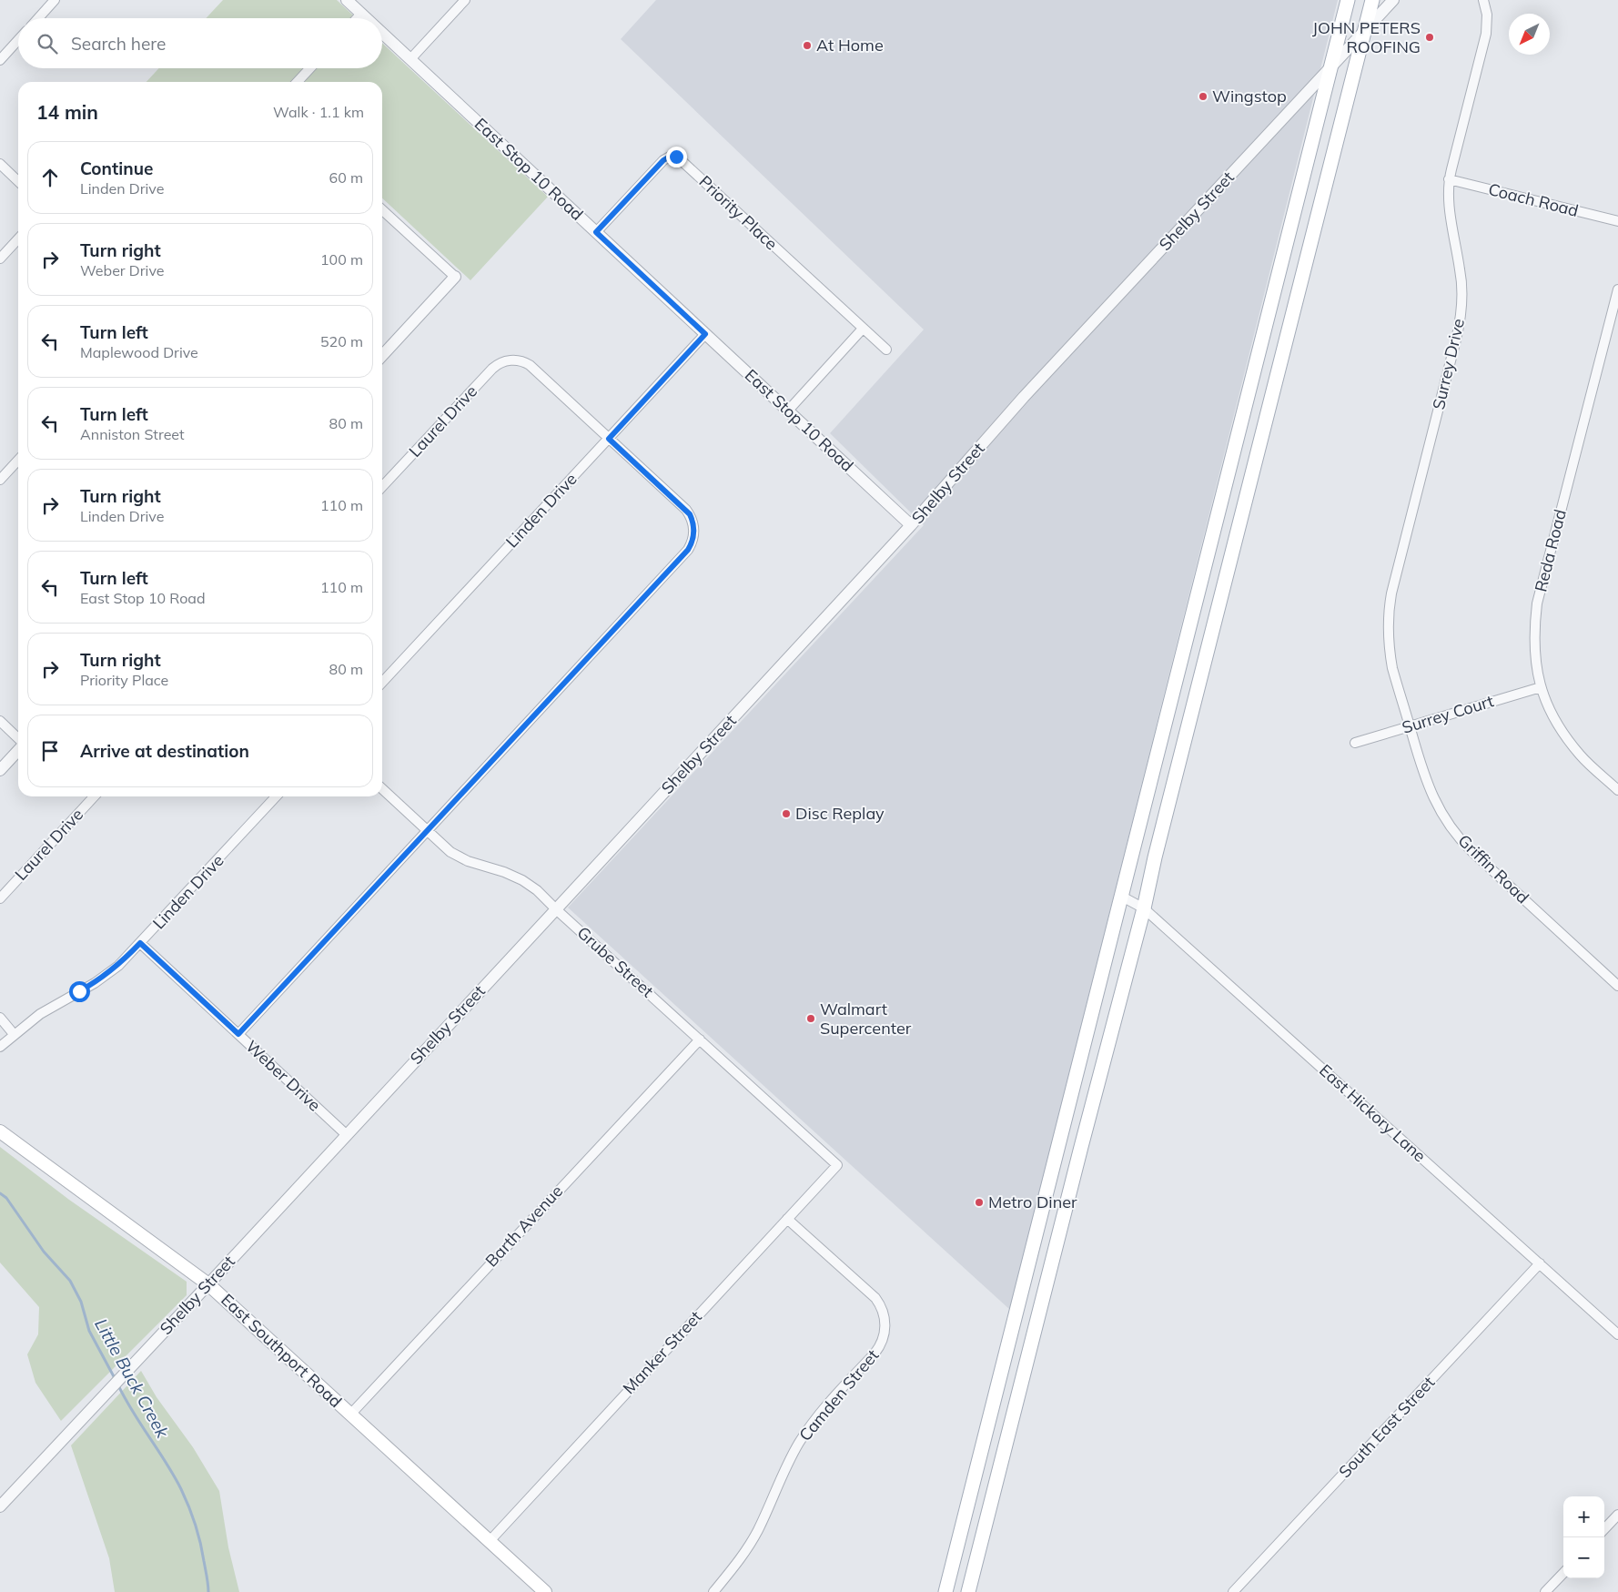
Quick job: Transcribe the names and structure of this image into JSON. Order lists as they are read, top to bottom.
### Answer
{
  "streets": {
    "main road": ["East Southport Road"],
    "street": [
      "East Stop 10 Road",
      "Coach Road",
      "Shelby Street",
      "Priority Place",
      "Surrey Drive",
      "Laurel Drive",
      "Linden Drive",
      "Reda Road",
      "Surrey Court",
      "Griffin Road",
      "Grube Street",
      "Weber Drive",
      "East Hickory Lane",
      "Barth Avenue",
      "Manker Street",
      "Camden Street",
      "South East Street"
    ]
  },
  "crossings": [
    ["East Stop 10 Road", "Shelby Street"],
    ["East Stop 10 Road", "Priority Place"],
    ["East Stop 10 Road", "Linden Drive"],
    ["Coach Road", "Surrey Drive"],
    ["Shelby Street", "Grube Street"],
    ["Shelby Street", "Weber Drive"],
    ["Shelby Street", "East Southport Road"],
    ["Surrey Drive", "Surrey Court"],
    ["Surrey Drive", "Griffin Road"],
    ["Laurel Drive", "Linden Drive"],
    ["Linden Drive", "Weber Drive"],
    ["Reda Road", "Surrey Court"],
    ["Surrey Court", "Griffin Road"],
    ["Grube Street", "Barth Avenue"],
    ["Grube Street", "Manker Street"],
    ["East Hickory Lane", "South East Street"],
    ["Barth Avenue", "East Southport Road"],
    ["East Southport Road", "Manker Street"],
    ["Manker Street", "Camden Street"]
  ],
  "water": ["Little Buck Creek"],
  "places": [
    "JOHN PETERS ROOFING",
    "At Home",
    "Wingstop",
    "Disc Replay",
    "Walmart Supercenter",
    "Metro Diner"
  ],
  "north": "bottom left",
  "page": {
    "search": "Search here",
    "heading": ["14 min", "Walk · 1.1 km"],
    "list": [
      ["Continue", "Linden Drive", "60 m"],
      ["Turn right", "Weber Drive", "100 m"],
      ["Turn left", "Maplewood Drive", "520 m"],
      ["Turn left", "Anniston Street", "80 m"],
      ["Turn right", "Linden Drive", "110 m"],
      ["Turn left", "East Stop 10 Road", "110 m"],
      ["Turn right", "Priority Place", "80 m"],
      "Arrive at destination"
    ],
    "map_buttons": ["+", "−"]
  }
}
